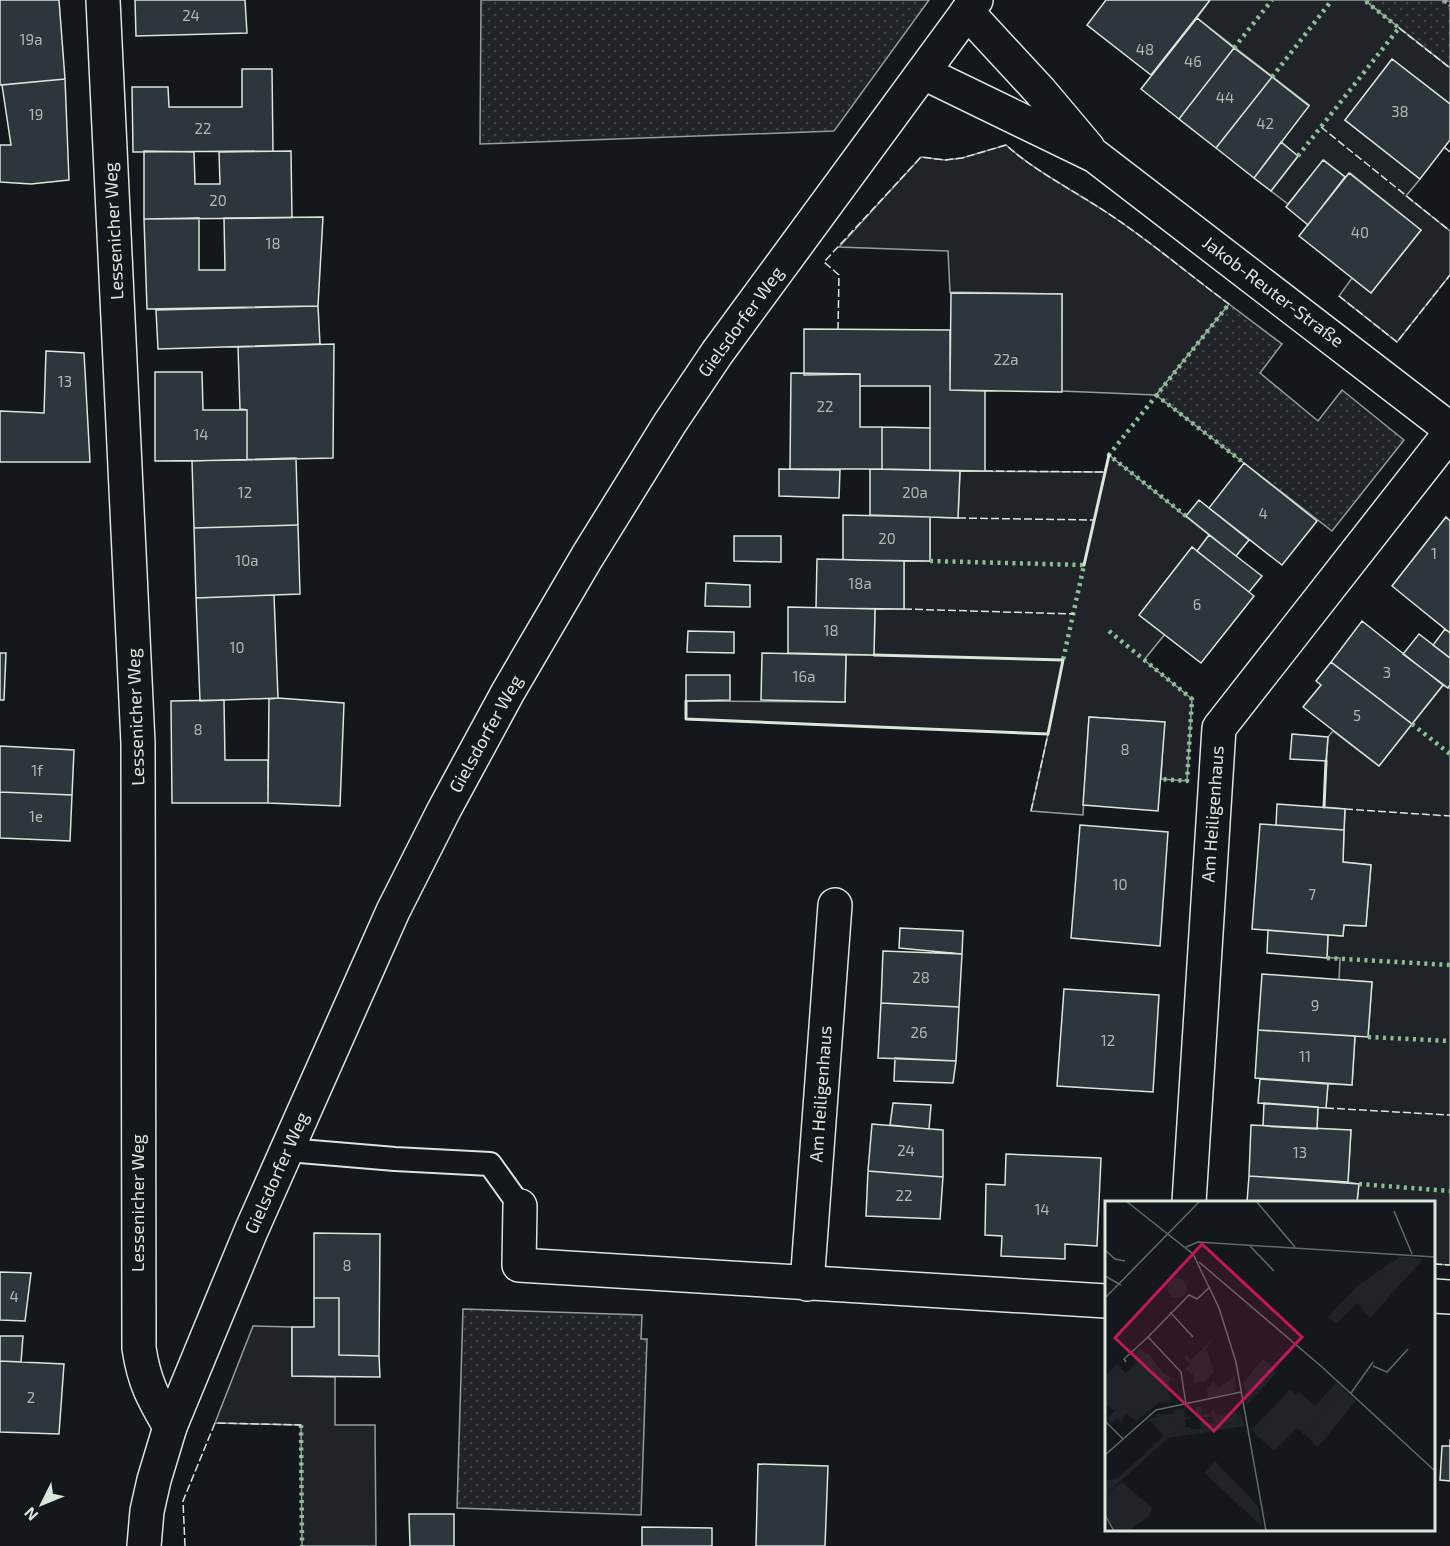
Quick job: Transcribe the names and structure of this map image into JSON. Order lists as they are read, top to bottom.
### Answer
{
  "streets": {
    "street": [
      "Lessenicher Weg",
      "Jakob-Reuter-Straße",
      "Gielsdorfer Weg",
      "Am Heiligenhaus"
    ]
  },
  "crossings": [
    ["Lessenicher Weg", "Gielsdorfer Weg"],
    ["Jakob-Reuter-Straße", "Gielsdorfer Weg"],
    ["Jakob-Reuter-Straße", "Am Heiligenhaus"]
  ],
  "house_numbers": [
    "24",
    "19a",
    "48",
    "46",
    "44",
    "38",
    "19",
    "42",
    "22",
    "20",
    "40",
    "18",
    "22a",
    "13",
    "22",
    "14",
    "12",
    "20a",
    "4",
    "20",
    "1",
    "10a",
    "18a",
    "6",
    "18",
    "10",
    "3",
    "16a",
    "5",
    "8",
    "8",
    "1f",
    "1e",
    "10",
    "7",
    "28",
    "9",
    "26",
    "12",
    "11",
    "24",
    "13",
    "22",
    "14",
    "8",
    "4",
    "2"
  ],
  "north": "bottom left"
}
